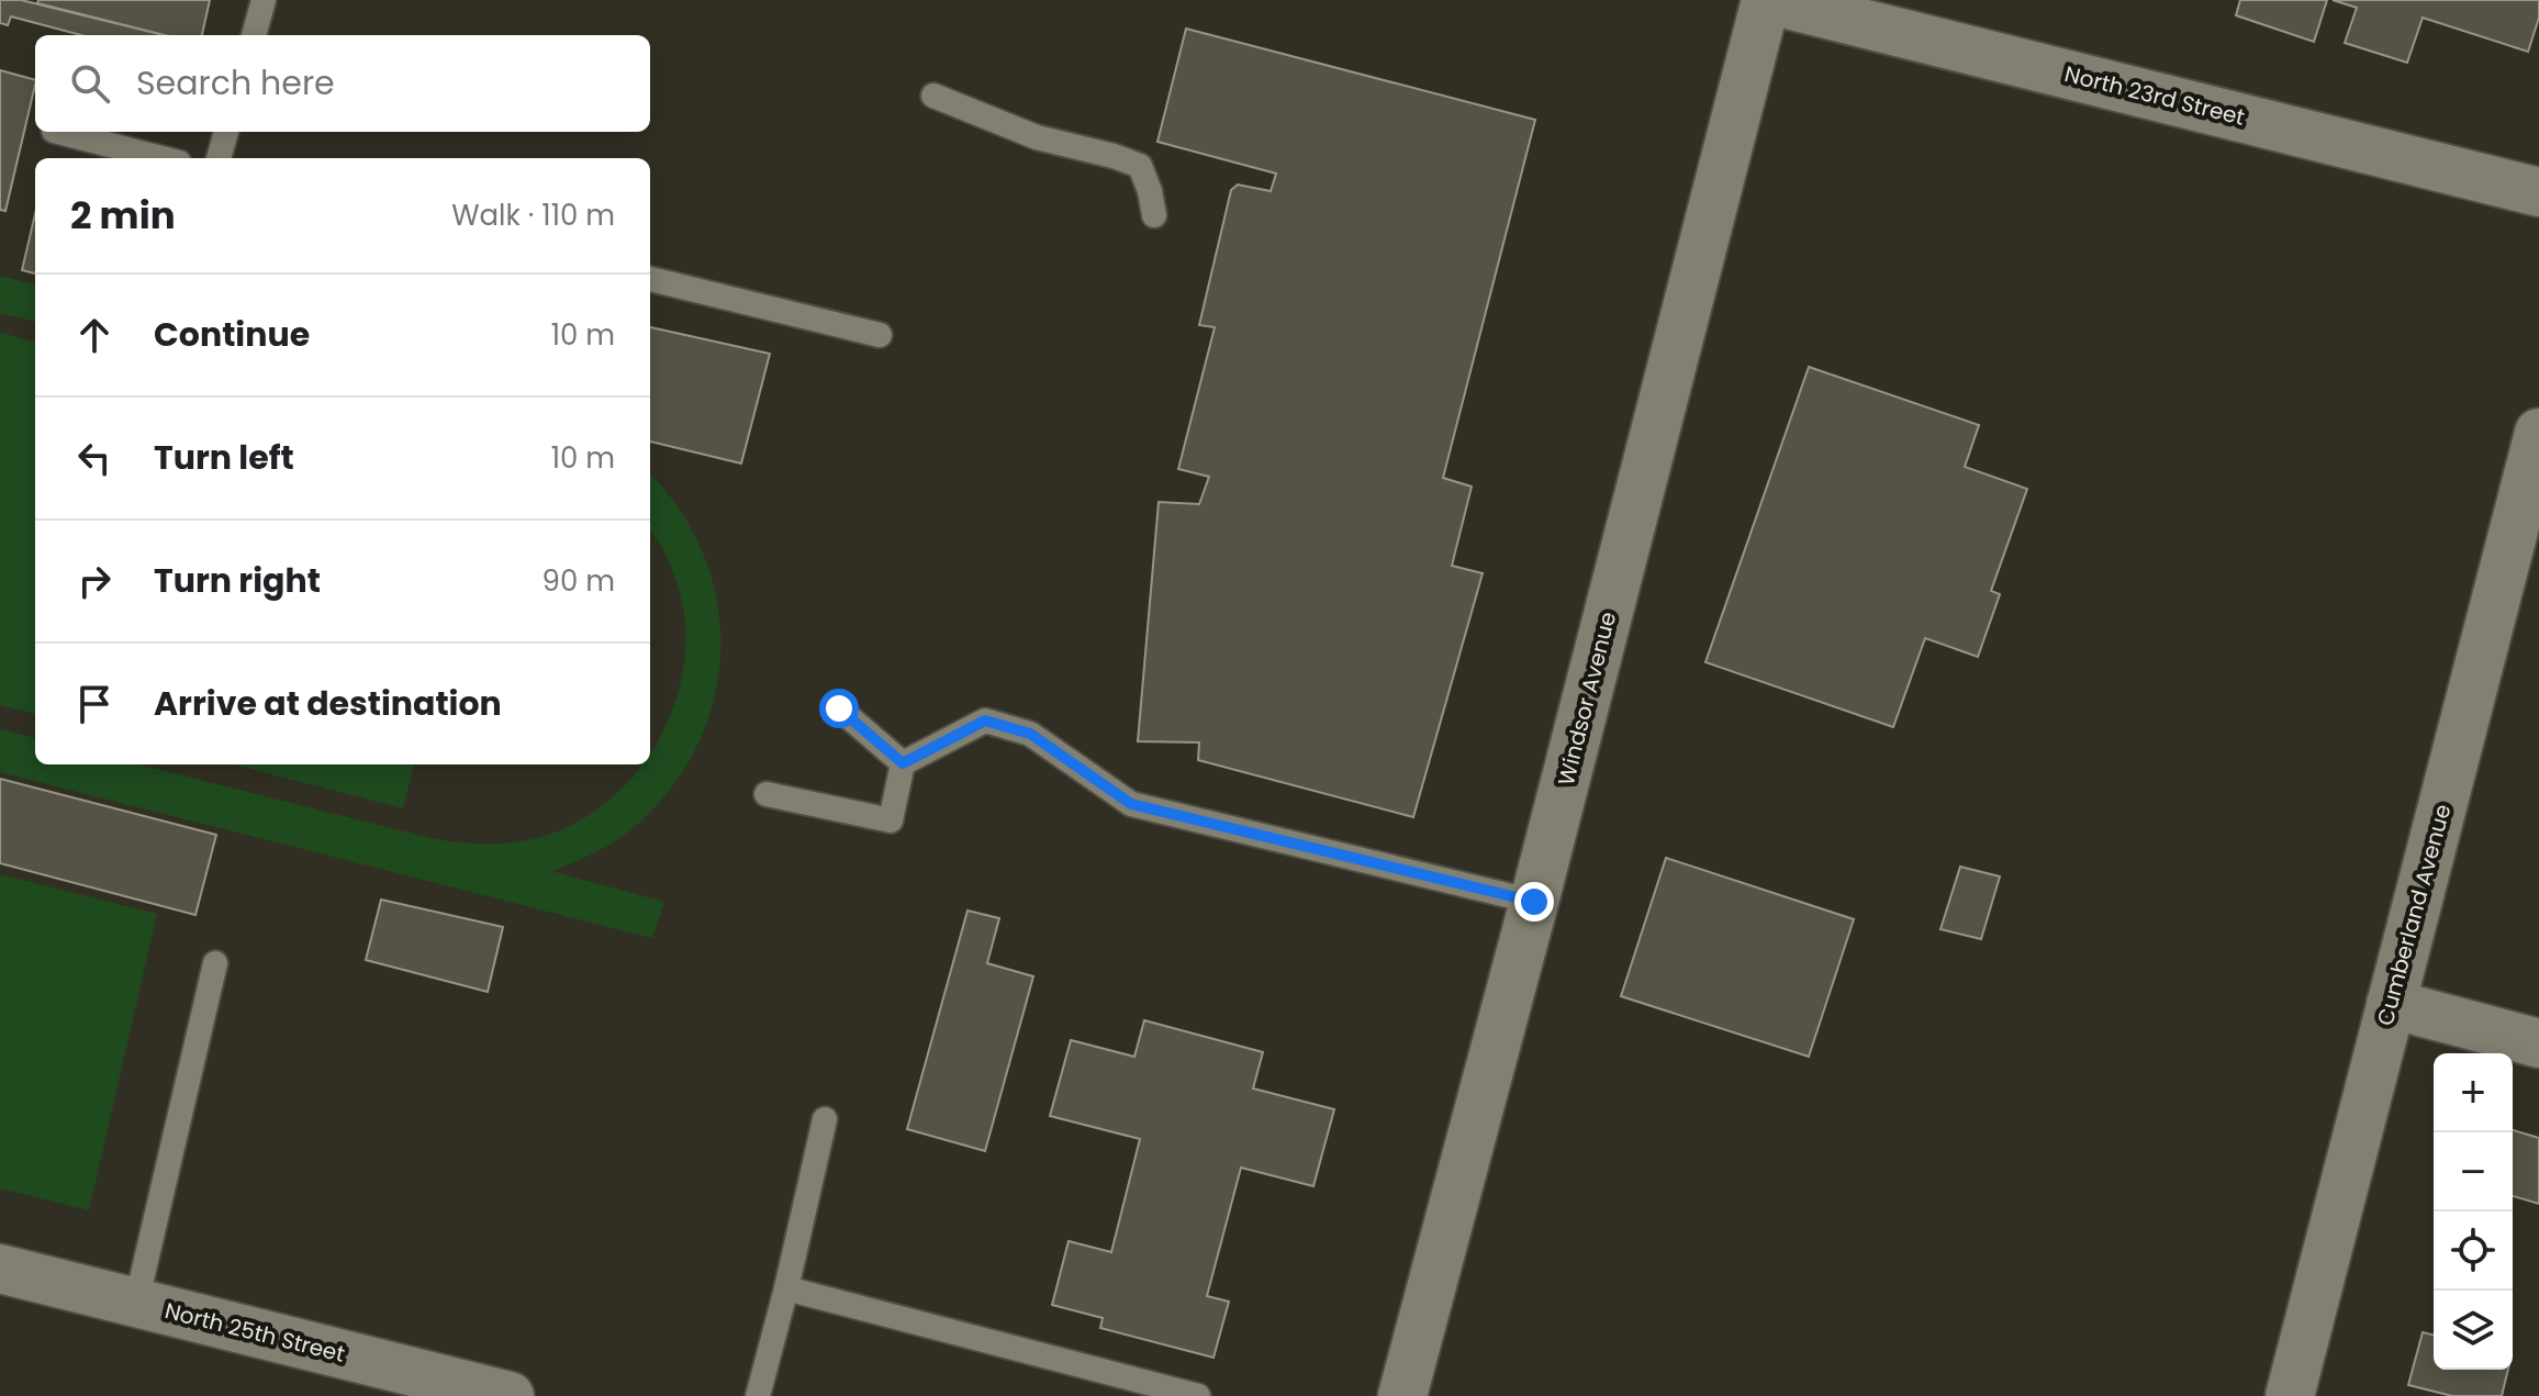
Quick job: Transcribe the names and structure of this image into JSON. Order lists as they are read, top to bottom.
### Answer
{
  "streets": {
    "street": [
      "North 23rd Street",
      "Windsor Avenue",
      "Cumberland Avenue",
      "North 25th Street"
    ]
  },
  "crossings": [
    ["North 23rd Street", "Windsor Avenue"]
  ],
  "page": {
    "search": "Search here",
    "heading": ["2 min", "Walk · 110 m"],
    "list": [
      ["Continue", "10 m"],
      ["Turn left", "10 m"],
      ["Turn right", "90 m"],
      "Arrive at destination"
    ],
    "map_buttons": ["+", "−"]
  }
}
